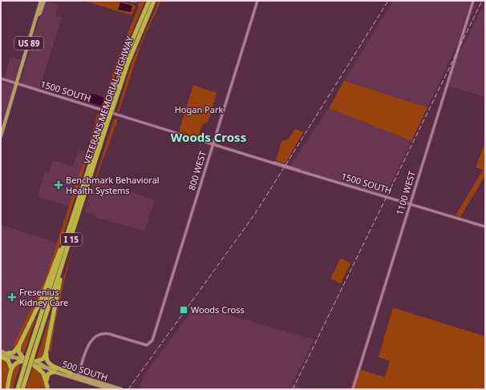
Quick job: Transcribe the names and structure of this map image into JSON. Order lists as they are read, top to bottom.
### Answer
{
  "streets": {
    "highway": ["VETERANS MEMORIAL HIGHWAY", "I 15"],
    "main road": ["US 89", "500 SOUTH"],
    "street": ["1500 SOUTH", "800 WEST", "1100 WEST"]
  },
  "crossings": [
    ["US 89", "1500 SOUTH"],
    ["1500 SOUTH", "800 WEST"],
    ["1500 SOUTH", "1100 WEST"],
    ["800 WEST", "500 SOUTH"]
  ],
  "districts": ["Woods Cross"],
  "parks": ["Hogan Park"],
  "places": {
    "health": ["Benchmark Behavioral Health Systems", "Fresenius Kidney Care"],
    "transit": ["Woods Cross"]
  }
}
